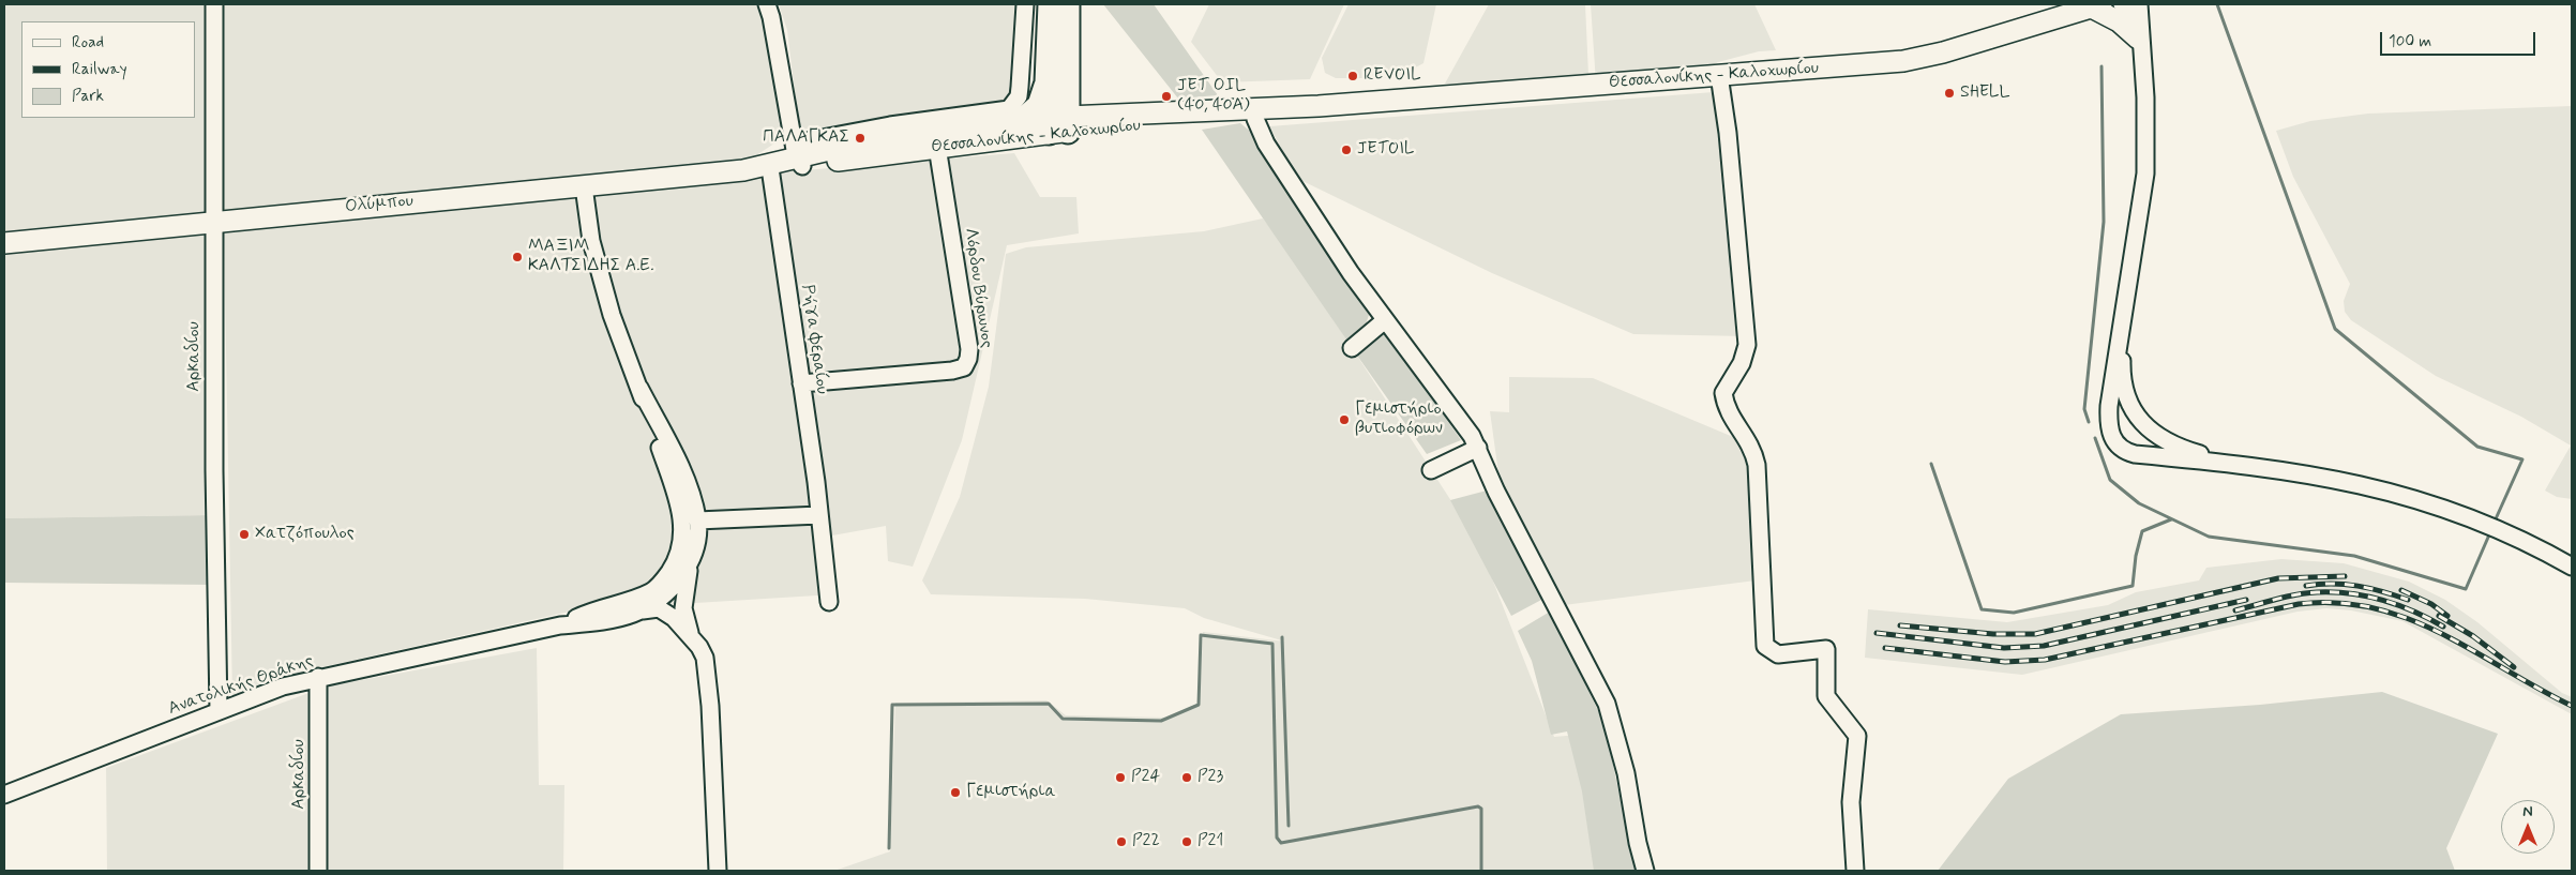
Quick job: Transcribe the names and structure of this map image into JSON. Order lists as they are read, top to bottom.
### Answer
{
  "streets": {
    "main road": ["Θεσσαλονίκης - Καλοχωρίου", "Ολύμπου"],
    "street": [
      "Λόρδου Βύρωνος",
      "Ρήγα Φεραίου",
      "Αρκαδίου",
      "Ανατολικής Θράκης"
    ]
  },
  "crossings": [
    ["Θεσσαλονίκης - Καλοχωρίου", "Ολύμπου"],
    ["Θεσσαλονίκης - Καλοχωρίου", "Λόρδου Βύρωνος"],
    ["Ολύμπου", "Ρήγα Φεραίου"],
    ["Ολύμπου", "Αρκαδίου"],
    ["Ολύμπου", "Ανατολικής Θράκης"],
    ["Λόρδου Βύρωνος", "Ρήγα Φεραίου"],
    ["Αρκαδίου", "Ανατολικής Θράκης"]
  ],
  "places": [
    "REVOIL",
    "SHELL",
    "JET OIL (40, 40Α)",
    "ΠΑΛΑΓΚΑΣ",
    "JETOIL",
    "ΜΑΞΙΜ ΚΑΛΤΣΙΔΗΣ Α.Ε.",
    "Γεμιστήριο βυτιοφόρων",
    "Χατζόπουλος",
    "P24",
    "P23",
    "Γεμιστήρια",
    "P22",
    "P21"
  ],
  "legend": ["Road", "Railway", "Park"],
  "scale_bar": "100 m",
  "north": "top"
}
